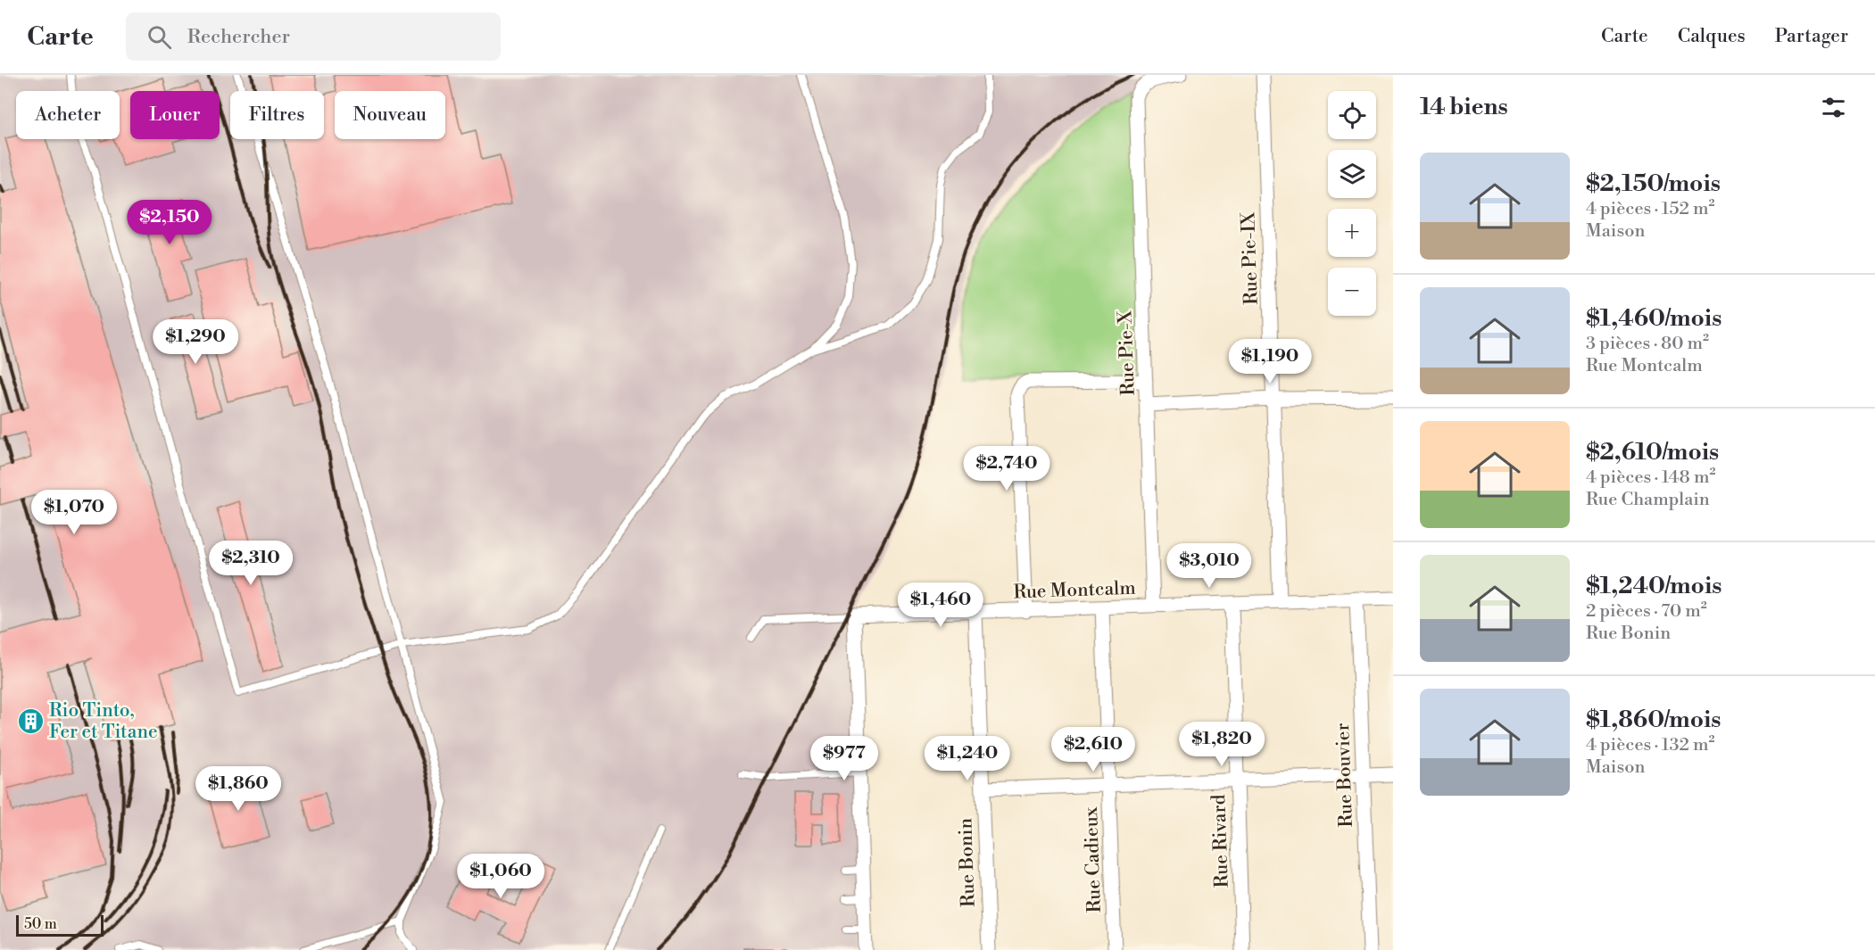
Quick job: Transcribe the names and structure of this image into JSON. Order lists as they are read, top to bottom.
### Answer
{
  "streets": {
    "street": [
      "Rue Pie-IX",
      "Rue Pie-X",
      "Rue Montcalm",
      "Rue Bouvier",
      "Rue Rivard",
      "Rue Cadieux",
      "Rue Bonin"
    ]
  },
  "crossings": [
    ["Rue Pie-IX", "Rue Montcalm"],
    ["Rue Pie-X", "Rue Montcalm"],
    ["Rue Montcalm", "Rue Bouvier"],
    ["Rue Montcalm", "Rue Rivard"],
    ["Rue Montcalm", "Rue Cadieux"],
    ["Rue Montcalm", "Rue Bonin"]
  ],
  "places": {
    "building": ["Rio Tinto, Fer et Titane"]
  },
  "scale_bar": "50 m",
  "page": {
    "header": "Carte",
    "search": "Rechercher",
    "nav": ["Carte", "Calques", "Partager"],
    "heading": "14 biens",
    "map_buttons": ["+", "−"],
    "chip": [
      "Acheter",
      "Louer",
      "Filtres",
      "Nouveau"
    ],
    "list": [
      {
        "name": "$2,150/mois",
        "note": "4 pièces · 152 m² · Maison"
      },
      {
        "name": "$1,460/mois",
        "note": "3 pièces · 80 m² · Rue Montcalm"
      },
      {
        "name": "$2,610/mois",
        "note": "4 pièces · 148 m² · Rue Champlain"
      },
      {
        "name": "$1,240/mois",
        "note": "2 pièces · 70 m² · Rue Bonin"
      },
      {
        "name": "$1,860/mois",
        "note": "4 pièces · 132 m² · Maison"
      }
    ],
    "price": [
      "$2,150",
      "$1,290",
      "$1,190",
      "$2,740",
      "$1,070",
      "$2,310",
      "$3,010",
      "$1,460",
      "$1,820",
      "$2,610",
      "$977",
      "$1,240",
      "$1,860",
      "$1,060"
    ],
    "scale": "50 m"
  }
}
